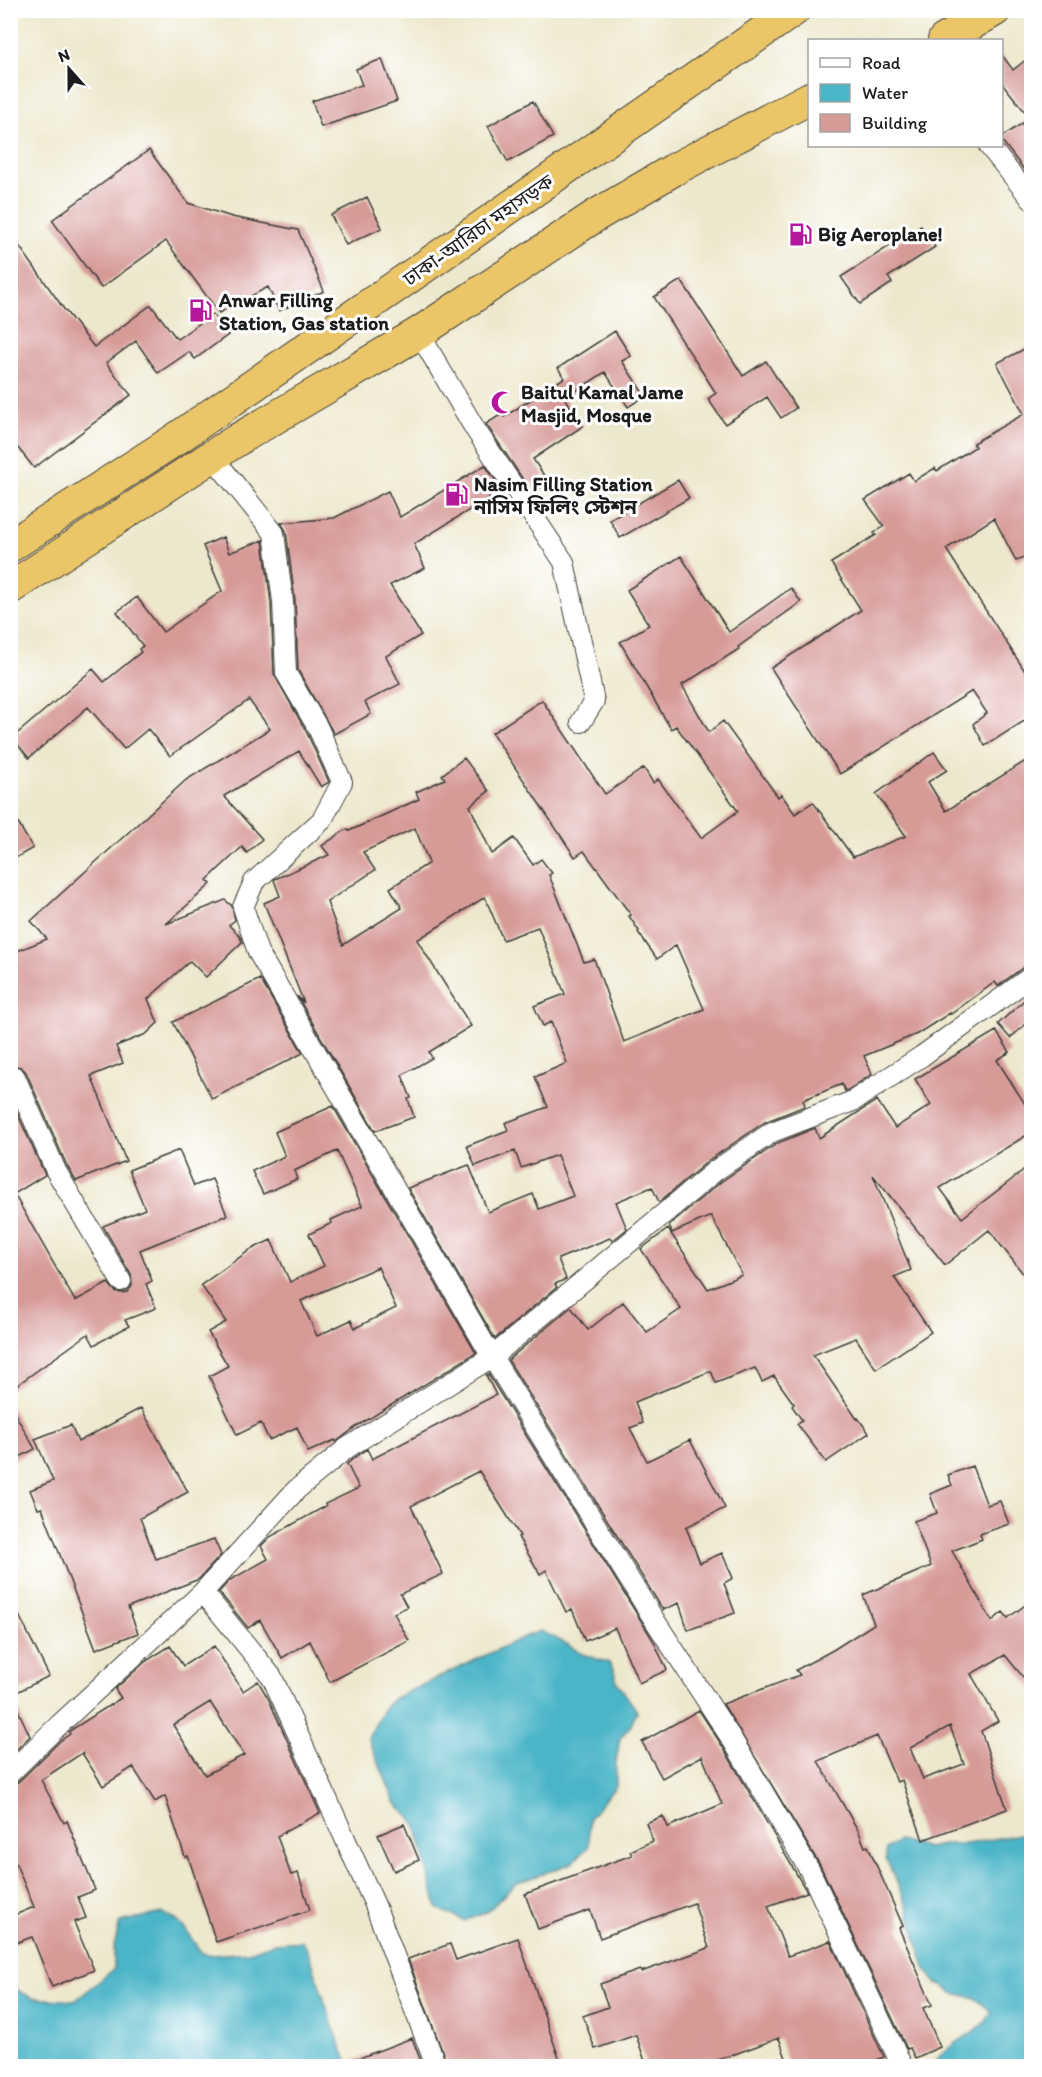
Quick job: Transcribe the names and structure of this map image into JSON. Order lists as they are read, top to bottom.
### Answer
{
  "streets": {
    "highway": ["ঢাকা-আরিচা মহাসড়ক"]
  },
  "places": {
    "fuel station": ["Big Aeroplane!", "Anwar Filling Station, Gas station", "Nasim Filling Station নাসিম ফিলিং স্টেশন"],
    "mosque": ["Baitul Kamal Jame Masjid, Mosque"]
  },
  "legend": ["Road", "Water", "Building"],
  "north": "top"
}
